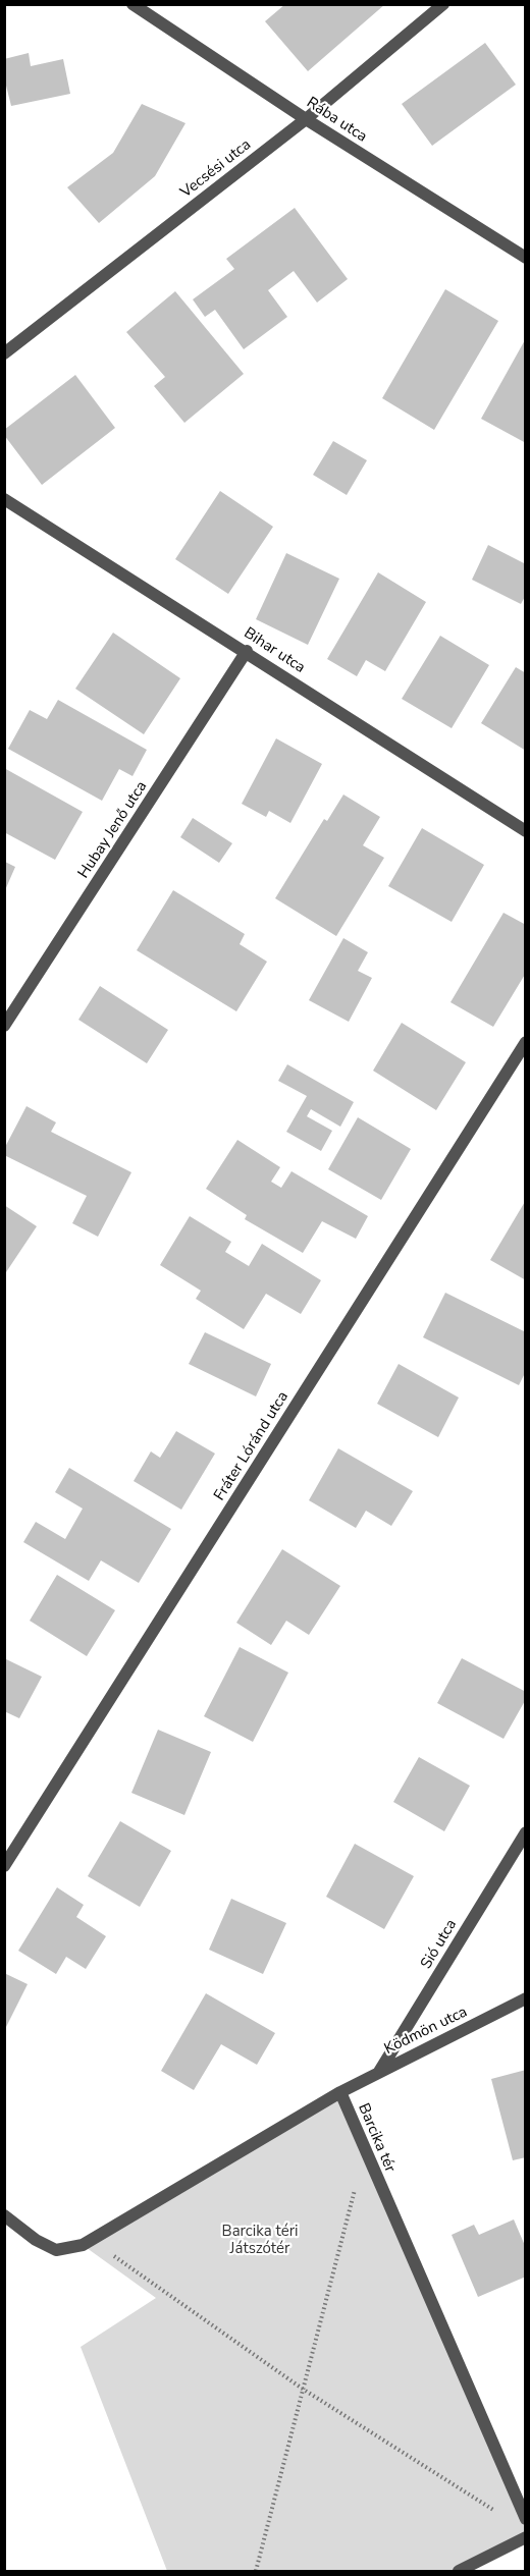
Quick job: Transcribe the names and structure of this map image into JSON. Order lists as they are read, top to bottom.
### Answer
{
  "streets": {
    "street": [
      "Rába utca",
      "Vecsési utca",
      "Bihar utca",
      "Hubay Jenő utca",
      "Fráter Lóránd utca",
      "Sió utca",
      "Ködmön utca",
      "Barcika tér"
    ]
  },
  "crossings": [
    ["Rába utca", "Vecsési utca"],
    ["Bihar utca", "Hubay Jenő utca"],
    ["Sió utca", "Ködmön utca"],
    ["Ködmön utca", "Barcika tér"]
  ],
  "parks": ["Barcika téri Játszótér"]
}
